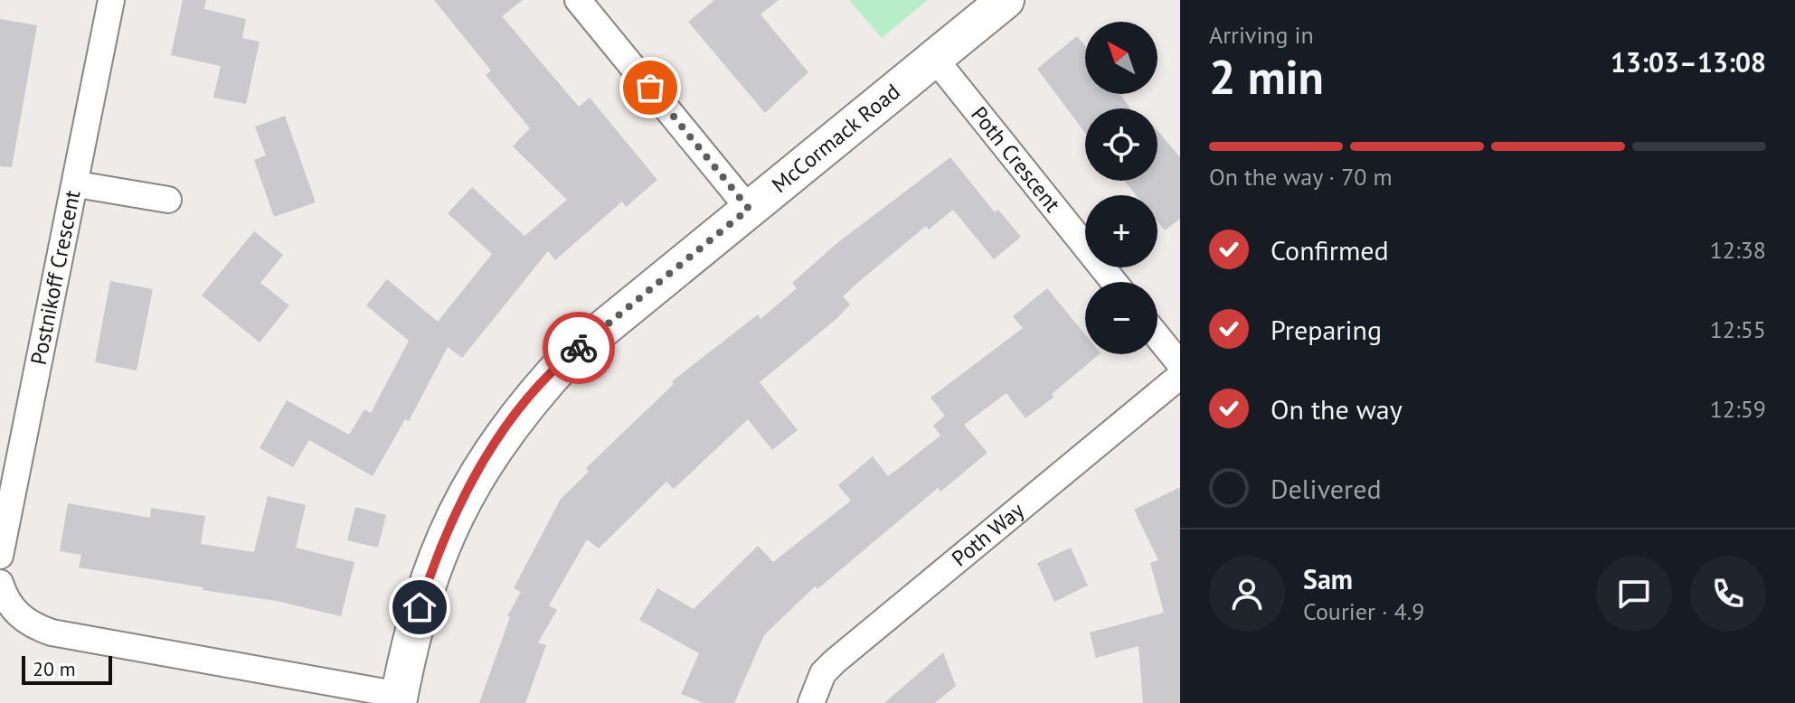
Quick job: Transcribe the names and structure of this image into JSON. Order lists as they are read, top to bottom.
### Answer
{
  "streets": {
    "street": [
      "McCormack Road",
      "Poth Crescent",
      "Postnikoff Crescent",
      "Poth Way"
    ]
  },
  "crossings": [
    ["McCormack Road", "Poth Crescent"]
  ],
  "scale_bar": "20 m",
  "north": "top left",
  "page": {
    "heading": ["2 min", "Arriving in", "13:03–13:08"],
    "panel": ["Sam", "Courier · 4.9"],
    "map_buttons": ["+", "−"],
    "bar": "On the way · 70 m",
    "list": [
      ["Confirmed", "12:38"],
      ["Preparing", "12:55"],
      ["On the way", "12:59"],
      "Delivered"
    ],
    "scale": "20 m"
  }
}
